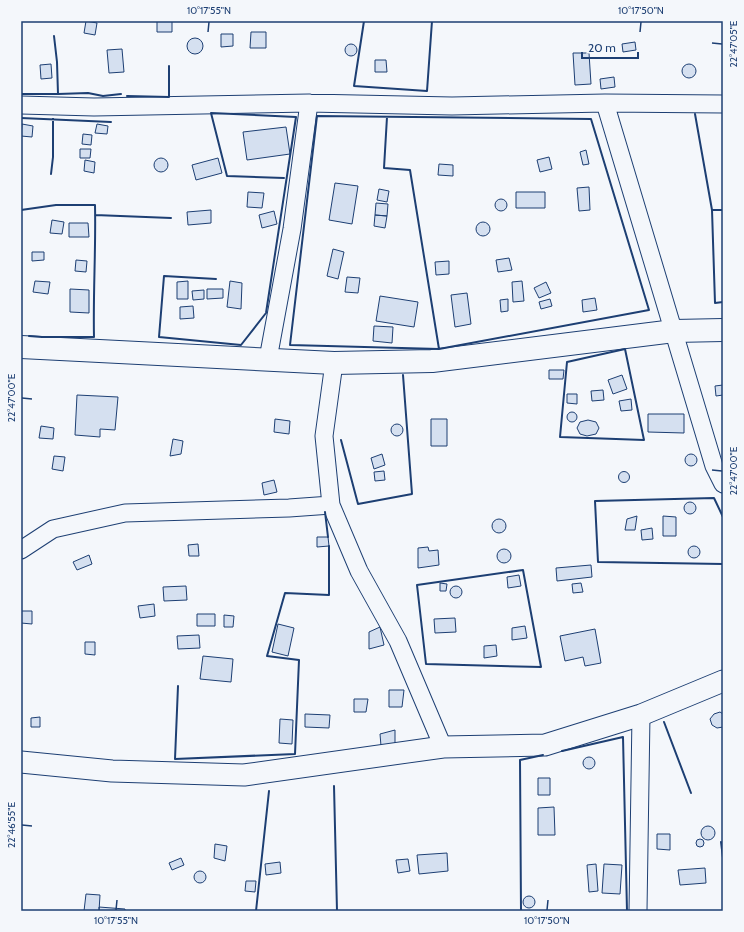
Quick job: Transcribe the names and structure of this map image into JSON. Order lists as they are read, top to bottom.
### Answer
{
  "scale_bar": "20 m",
  "coordinates": [
    "10°17'55\"N",
    "10°17'50\"N",
    "22°47'05\"E",
    "22°47'00\"E",
    "22°46'55\"E"
  ]
}
